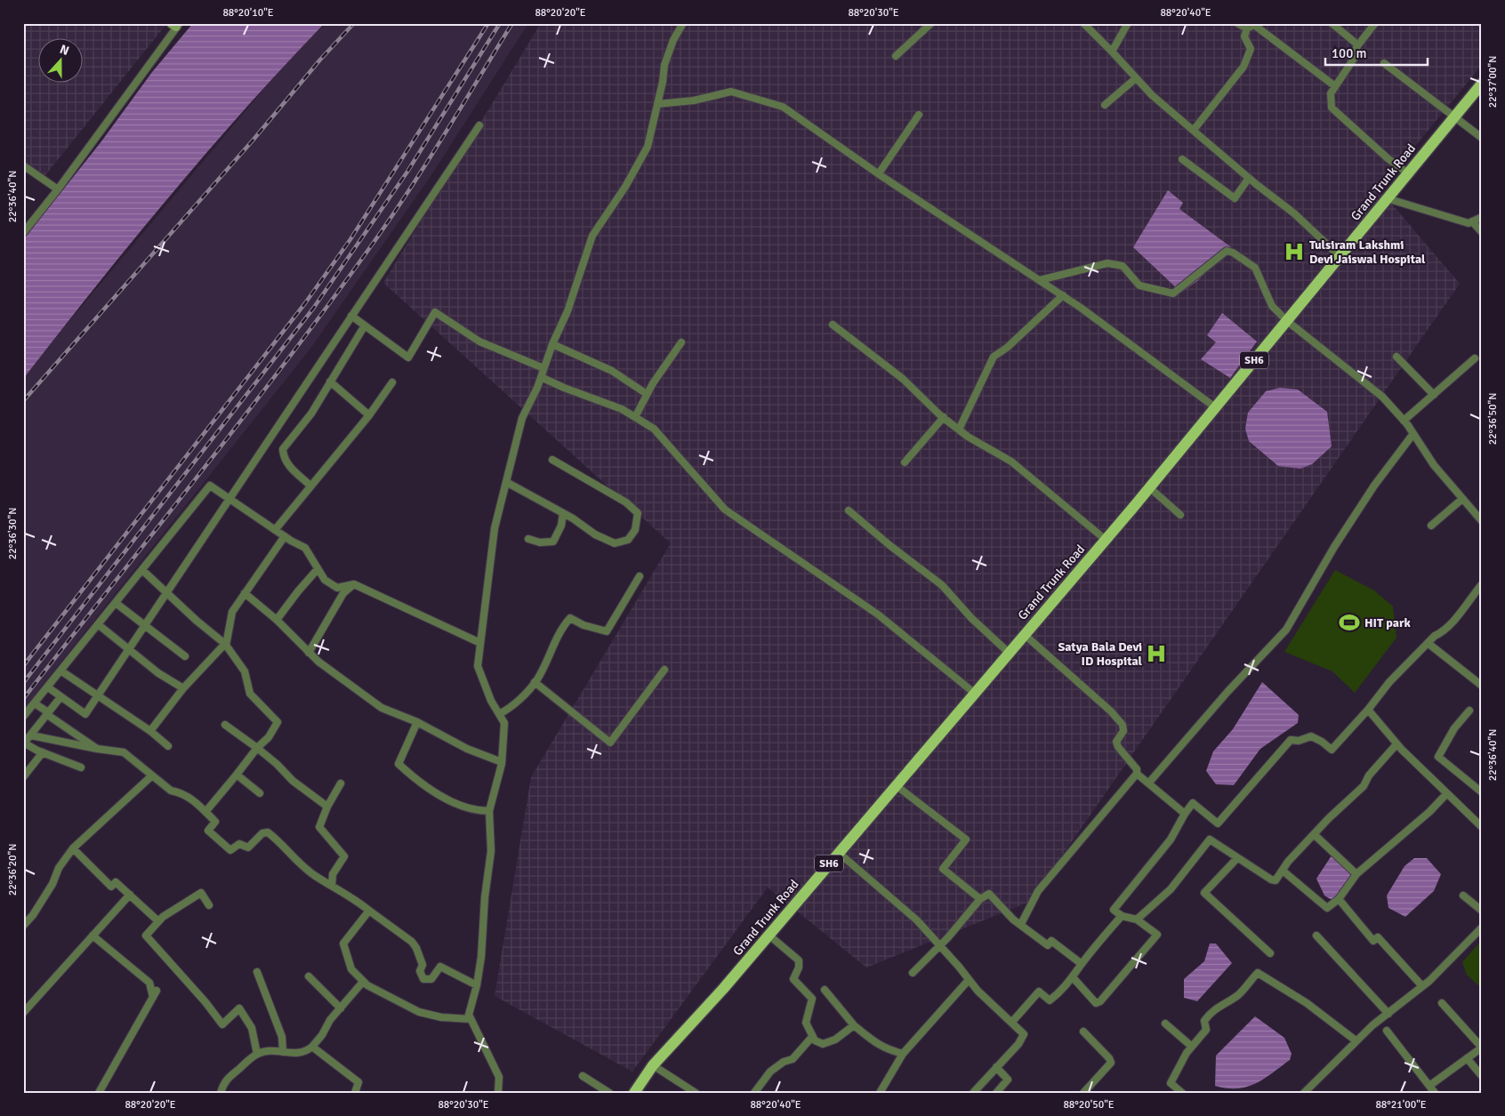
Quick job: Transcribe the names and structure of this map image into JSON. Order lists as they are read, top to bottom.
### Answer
{
  "streets": {
    "main road": ["Grand Trunk Road", "SH6"]
  },
  "places": {
    "hospital": ["Tulsiram Lakshmi Devi Jaiswal Hospital", "Satya Bala Devi ID Hospital"],
    "sports": ["HIT park"]
  },
  "scale_bar": "100 m",
  "north": "top",
  "coordinates": [
    "88°20'10\"E",
    "88°20'20\"E",
    "88°20'30\"E",
    "88°20'40\"E",
    "22°37'00\"N",
    "22°36'40\"N",
    "22°36'50\"N",
    "22°36'30\"N",
    "22°36'20\"N",
    "88°20'50\"E",
    "88°21'00\"E"
  ]
}
